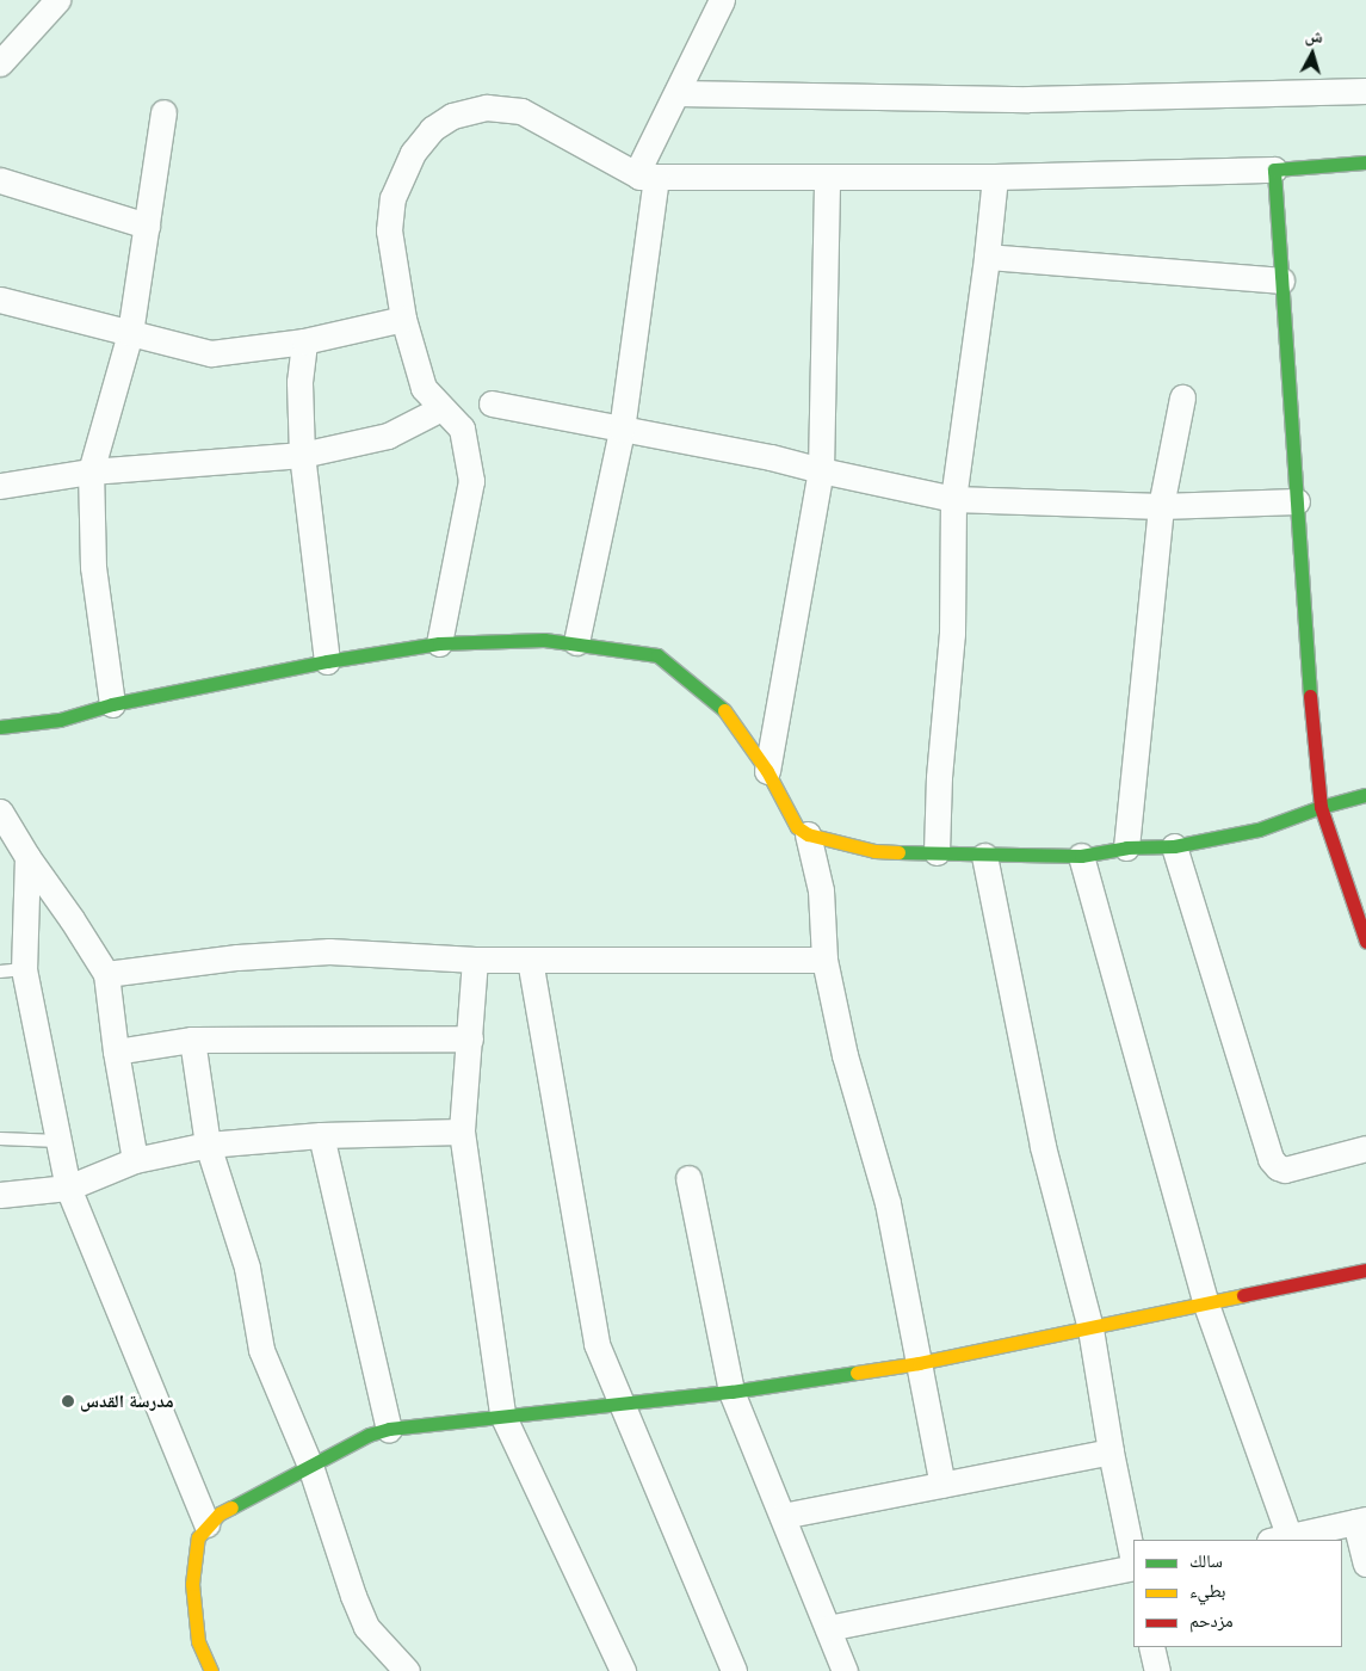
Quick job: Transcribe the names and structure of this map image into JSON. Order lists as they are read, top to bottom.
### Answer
{
  "places": ["مدرسة القدس"],
  "legend": ["سالك", "بطيء", "مزدحم"],
  "north": "top"
}
